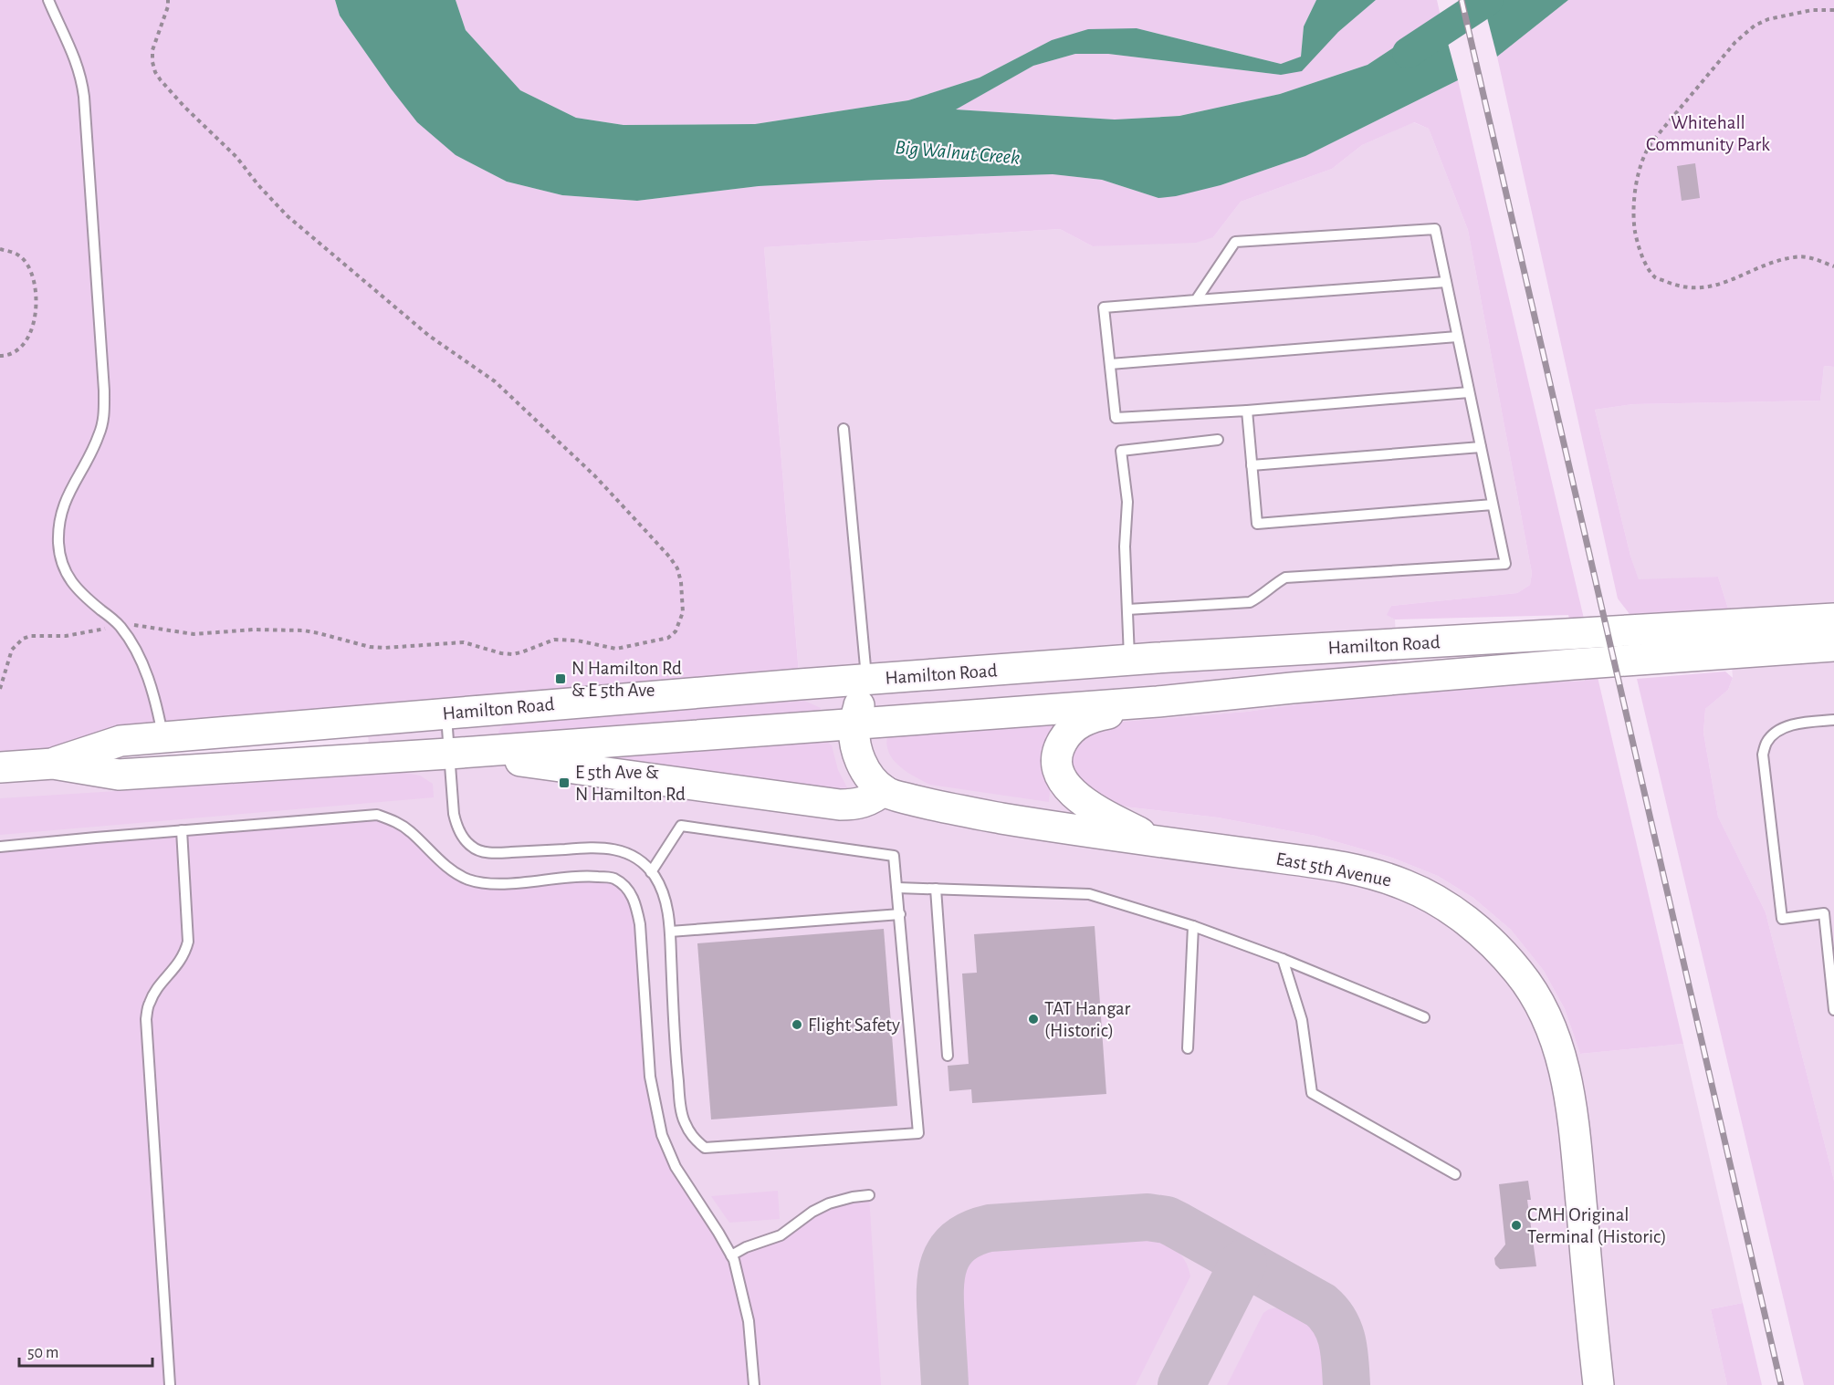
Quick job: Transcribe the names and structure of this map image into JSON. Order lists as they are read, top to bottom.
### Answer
{
  "streets": {
    "main road": ["Hamilton Road", "East 5th Avenue"]
  },
  "crossings": [
    ["Hamilton Road", "East 5th Avenue"]
  ],
  "water": ["Big Walnut Creek"],
  "parks": ["Whitehall Community Park"],
  "places": {
    "transit": ["N Hamilton Rd & E 5th Ave", "E 5th Ave & N Hamilton Rd"],
    "other": ["TAT Hangar (Historic)", "Flight Safety", "CMH Original Terminal (Historic)"]
  },
  "scale_bar": "50 m"
}
